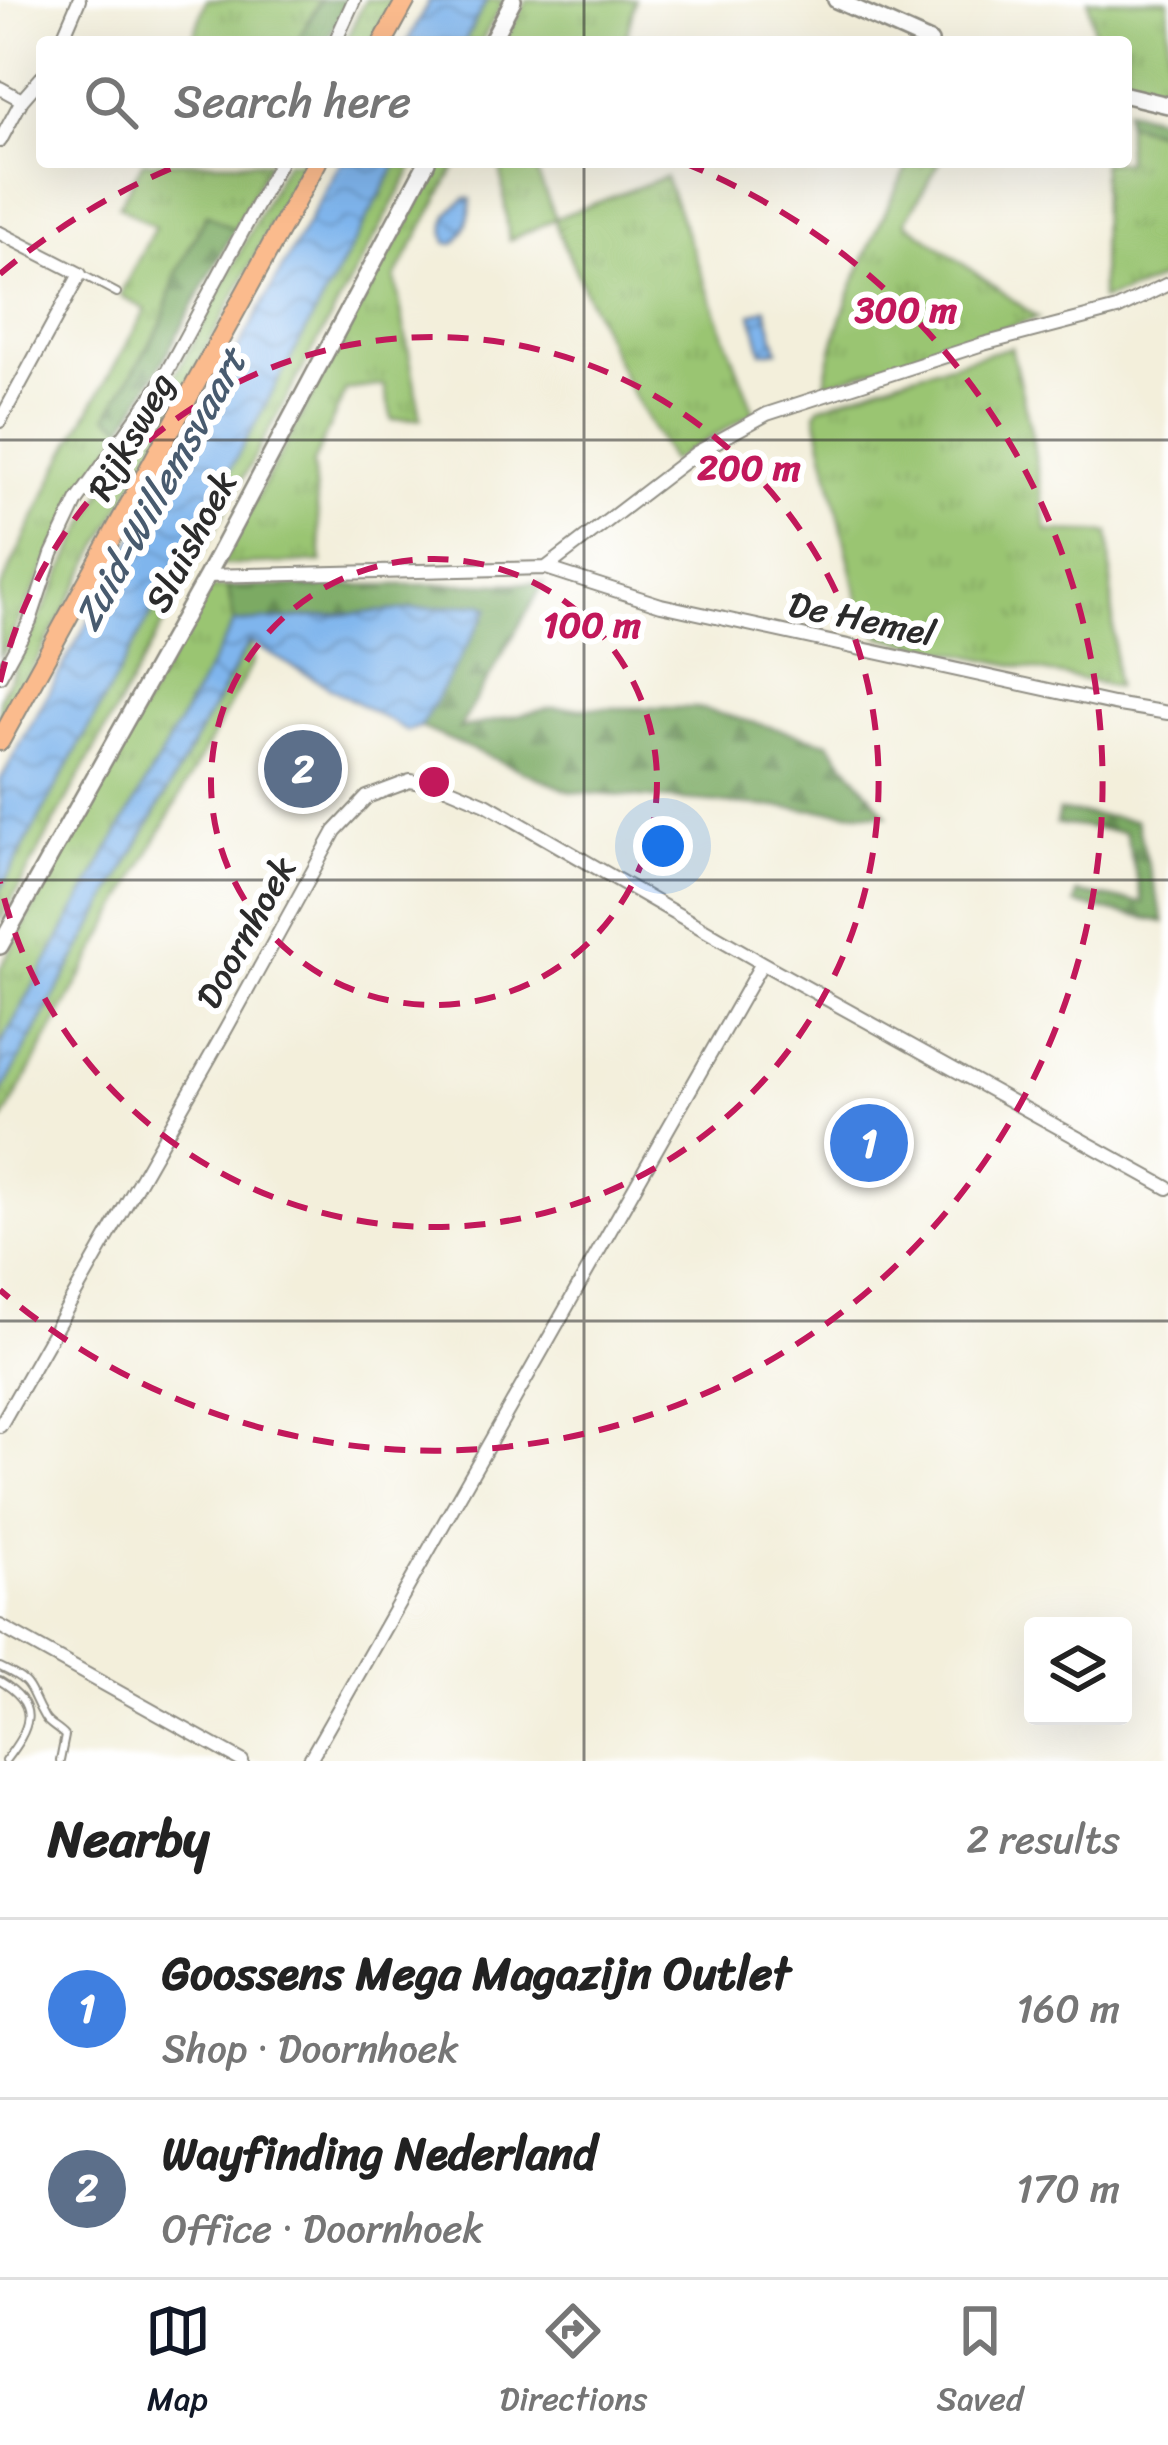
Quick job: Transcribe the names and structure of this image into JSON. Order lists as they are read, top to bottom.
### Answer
{
  "streets": {
    "main road": ["Rijksweg"],
    "street": ["Sluishoek", "De Hemel", "Doornhoek"]
  },
  "water": ["Zuid-Willemsvaart"],
  "page": {
    "search": "Search here",
    "pins": ["2", "1"],
    "heading": ["Nearby", "2 results"],
    "list": [
      {
        "mark": "1",
        "name": "Goossens Mega Magazijn Outlet",
        "note": "Shop · Doornhoek",
        "value": "160 m"
      },
      {
        "mark": "2",
        "name": "Wayfinding Nederland",
        "note": "Office · Doornhoek",
        "value": "170 m"
      }
    ],
    "nav": ["Map", "Directions", "Saved"]
  },
  "rings": ["300 m", "200 m", "100 m"]
}
